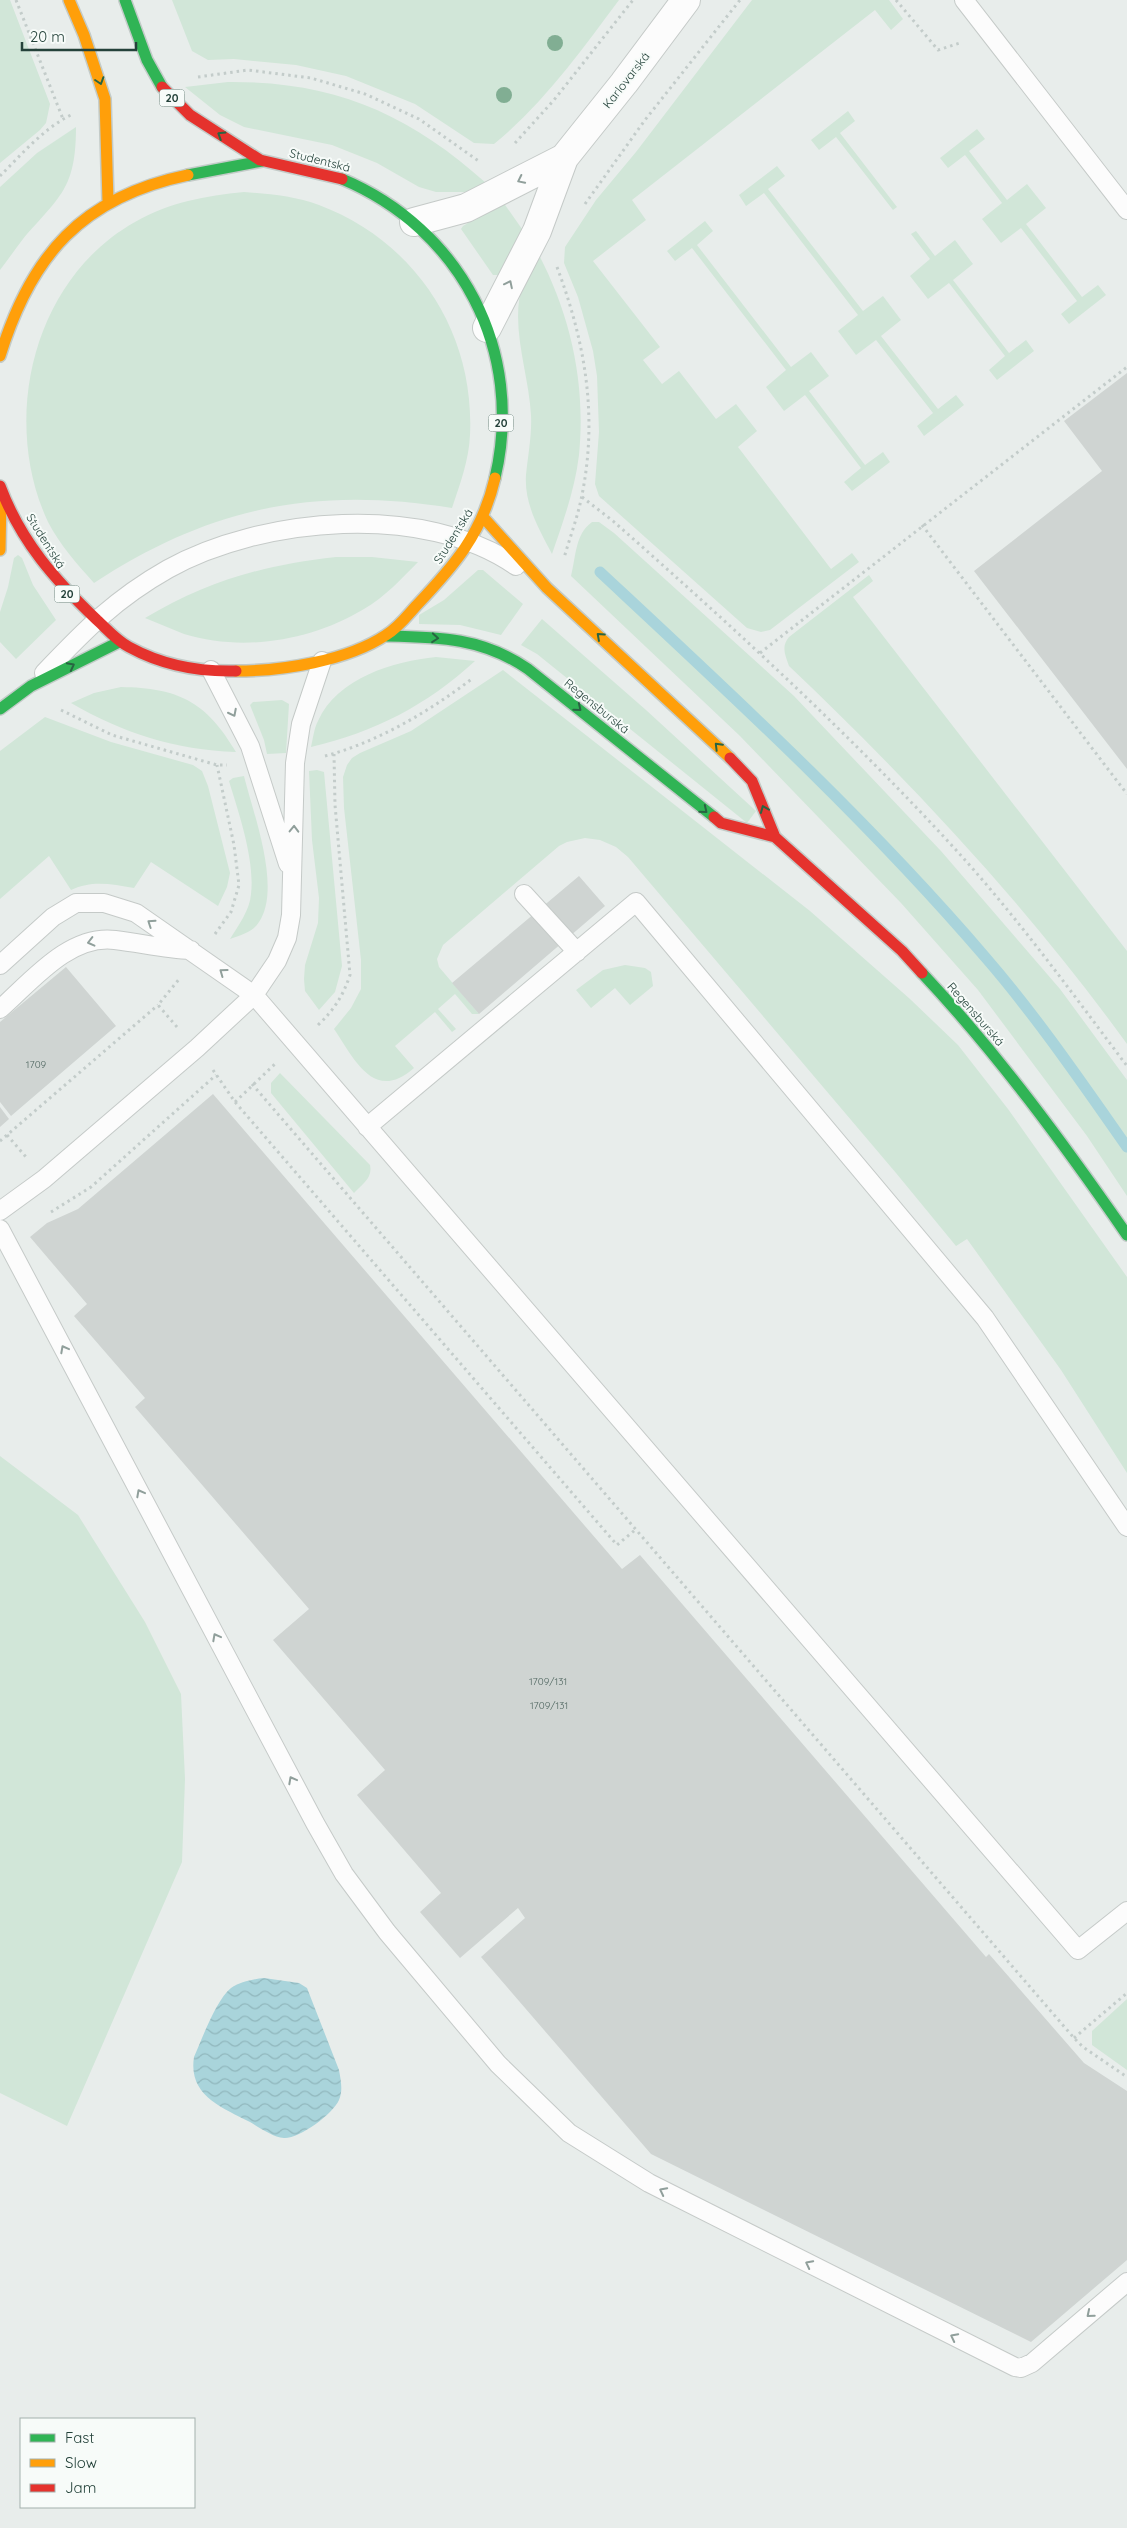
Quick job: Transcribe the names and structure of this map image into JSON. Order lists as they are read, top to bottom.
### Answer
{
  "streets": {
    "main road": ["20", "Studentská", "Regensburská"],
    "street": ["Karlovarská"]
  },
  "crossings": [
    ["Karlovarská", "Studentská"],
    ["Studentská", "Regensburská"]
  ],
  "house_numbers": ["1709", "1709/131", "1709/131"],
  "legend": ["Fast", "Slow", "Jam"],
  "scale_bar": "20 m"
}
